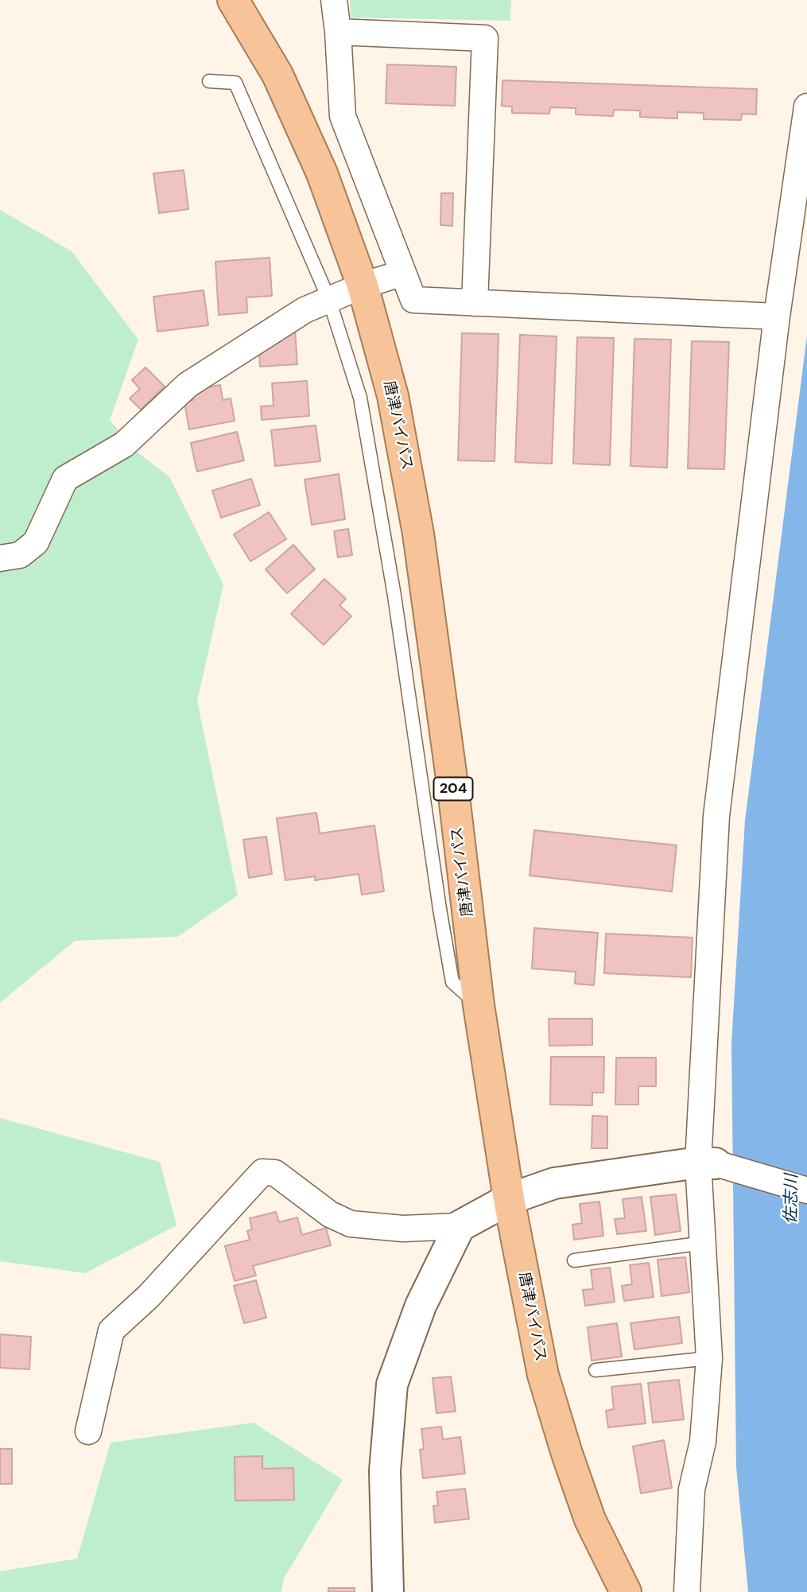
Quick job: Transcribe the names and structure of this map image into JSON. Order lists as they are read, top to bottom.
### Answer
{
  "streets": {
    "highway": ["唐津バイパス", "204"]
  },
  "water": ["佐志川"]
}
